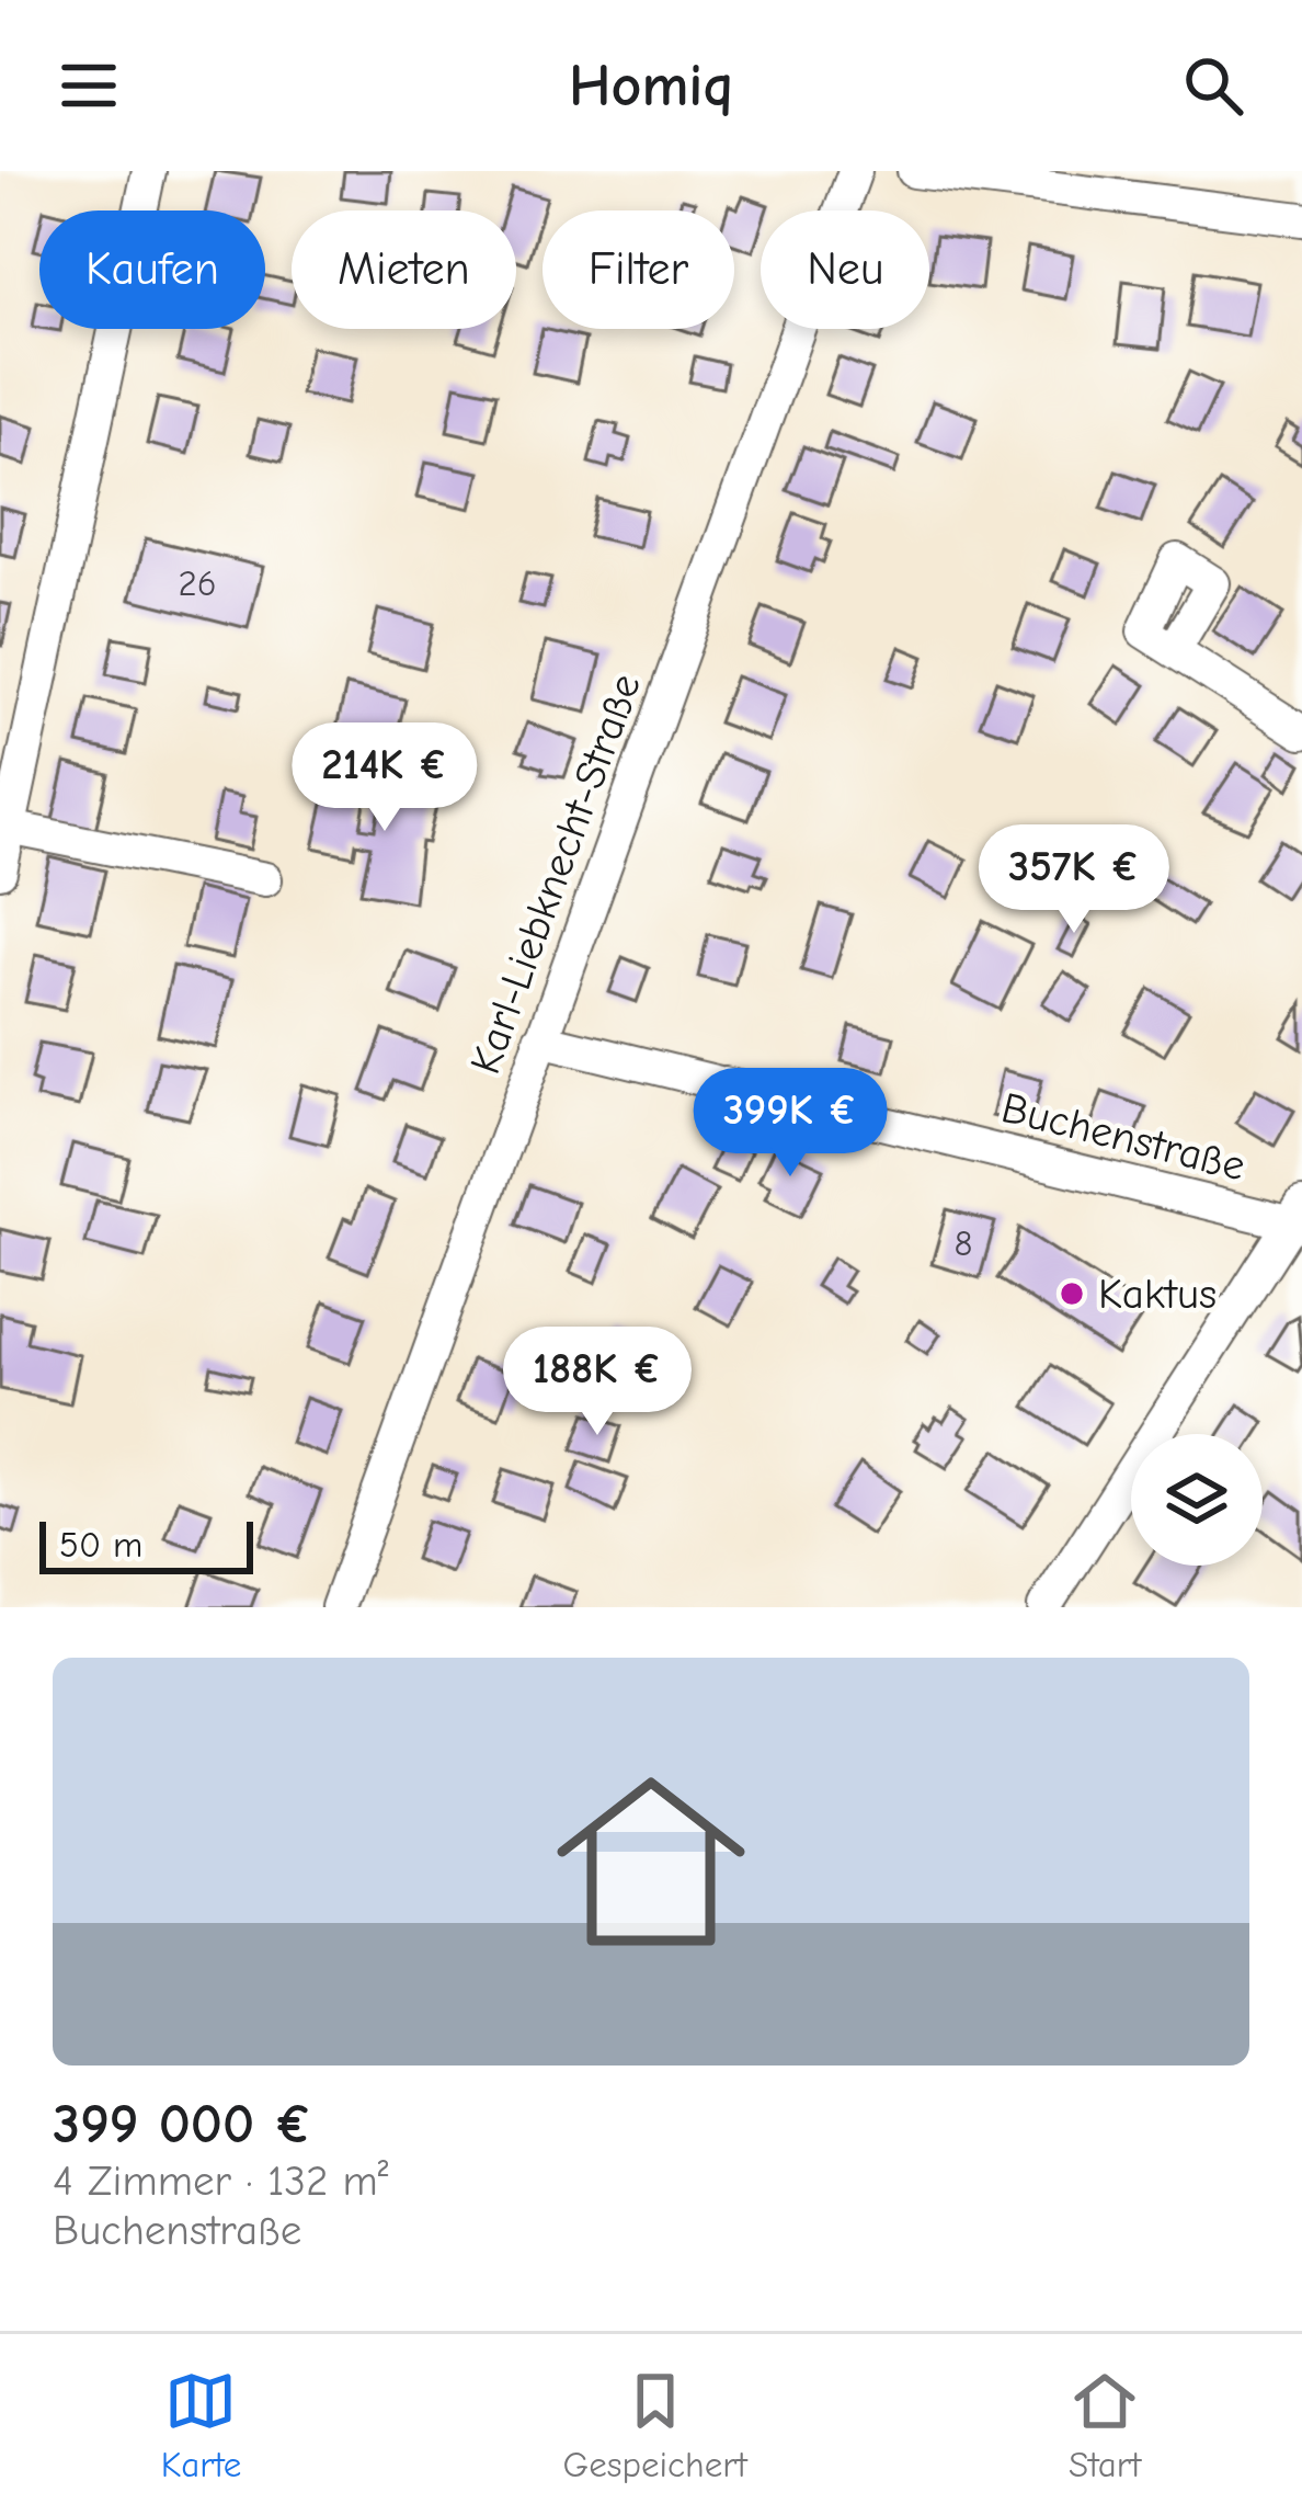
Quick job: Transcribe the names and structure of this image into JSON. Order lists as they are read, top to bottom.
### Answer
{
  "streets": {
    "street": ["Karl-Liebknecht-Straße", "Buchenstraße"]
  },
  "crossings": [
    ["Karl-Liebknecht-Straße", "Buchenstraße"]
  ],
  "places": ["Kaktus"],
  "house_numbers": ["26", "8"],
  "scale_bar": "50 m",
  "page": {
    "header": "Homiq",
    "chip": [
      "Kaufen",
      "Mieten",
      "Filter",
      "Neu"
    ],
    "price": [
      "214K €",
      "357K €",
      "399K €",
      "188K €"
    ],
    "scale": "50 m",
    "list": [
      {
        "name": "399 000 €",
        "note": "4 Zimmer · 132 m² · Buchenstraße"
      }
    ],
    "tabs": ["Karte", "Gespeichert", "Start"]
  }
}
